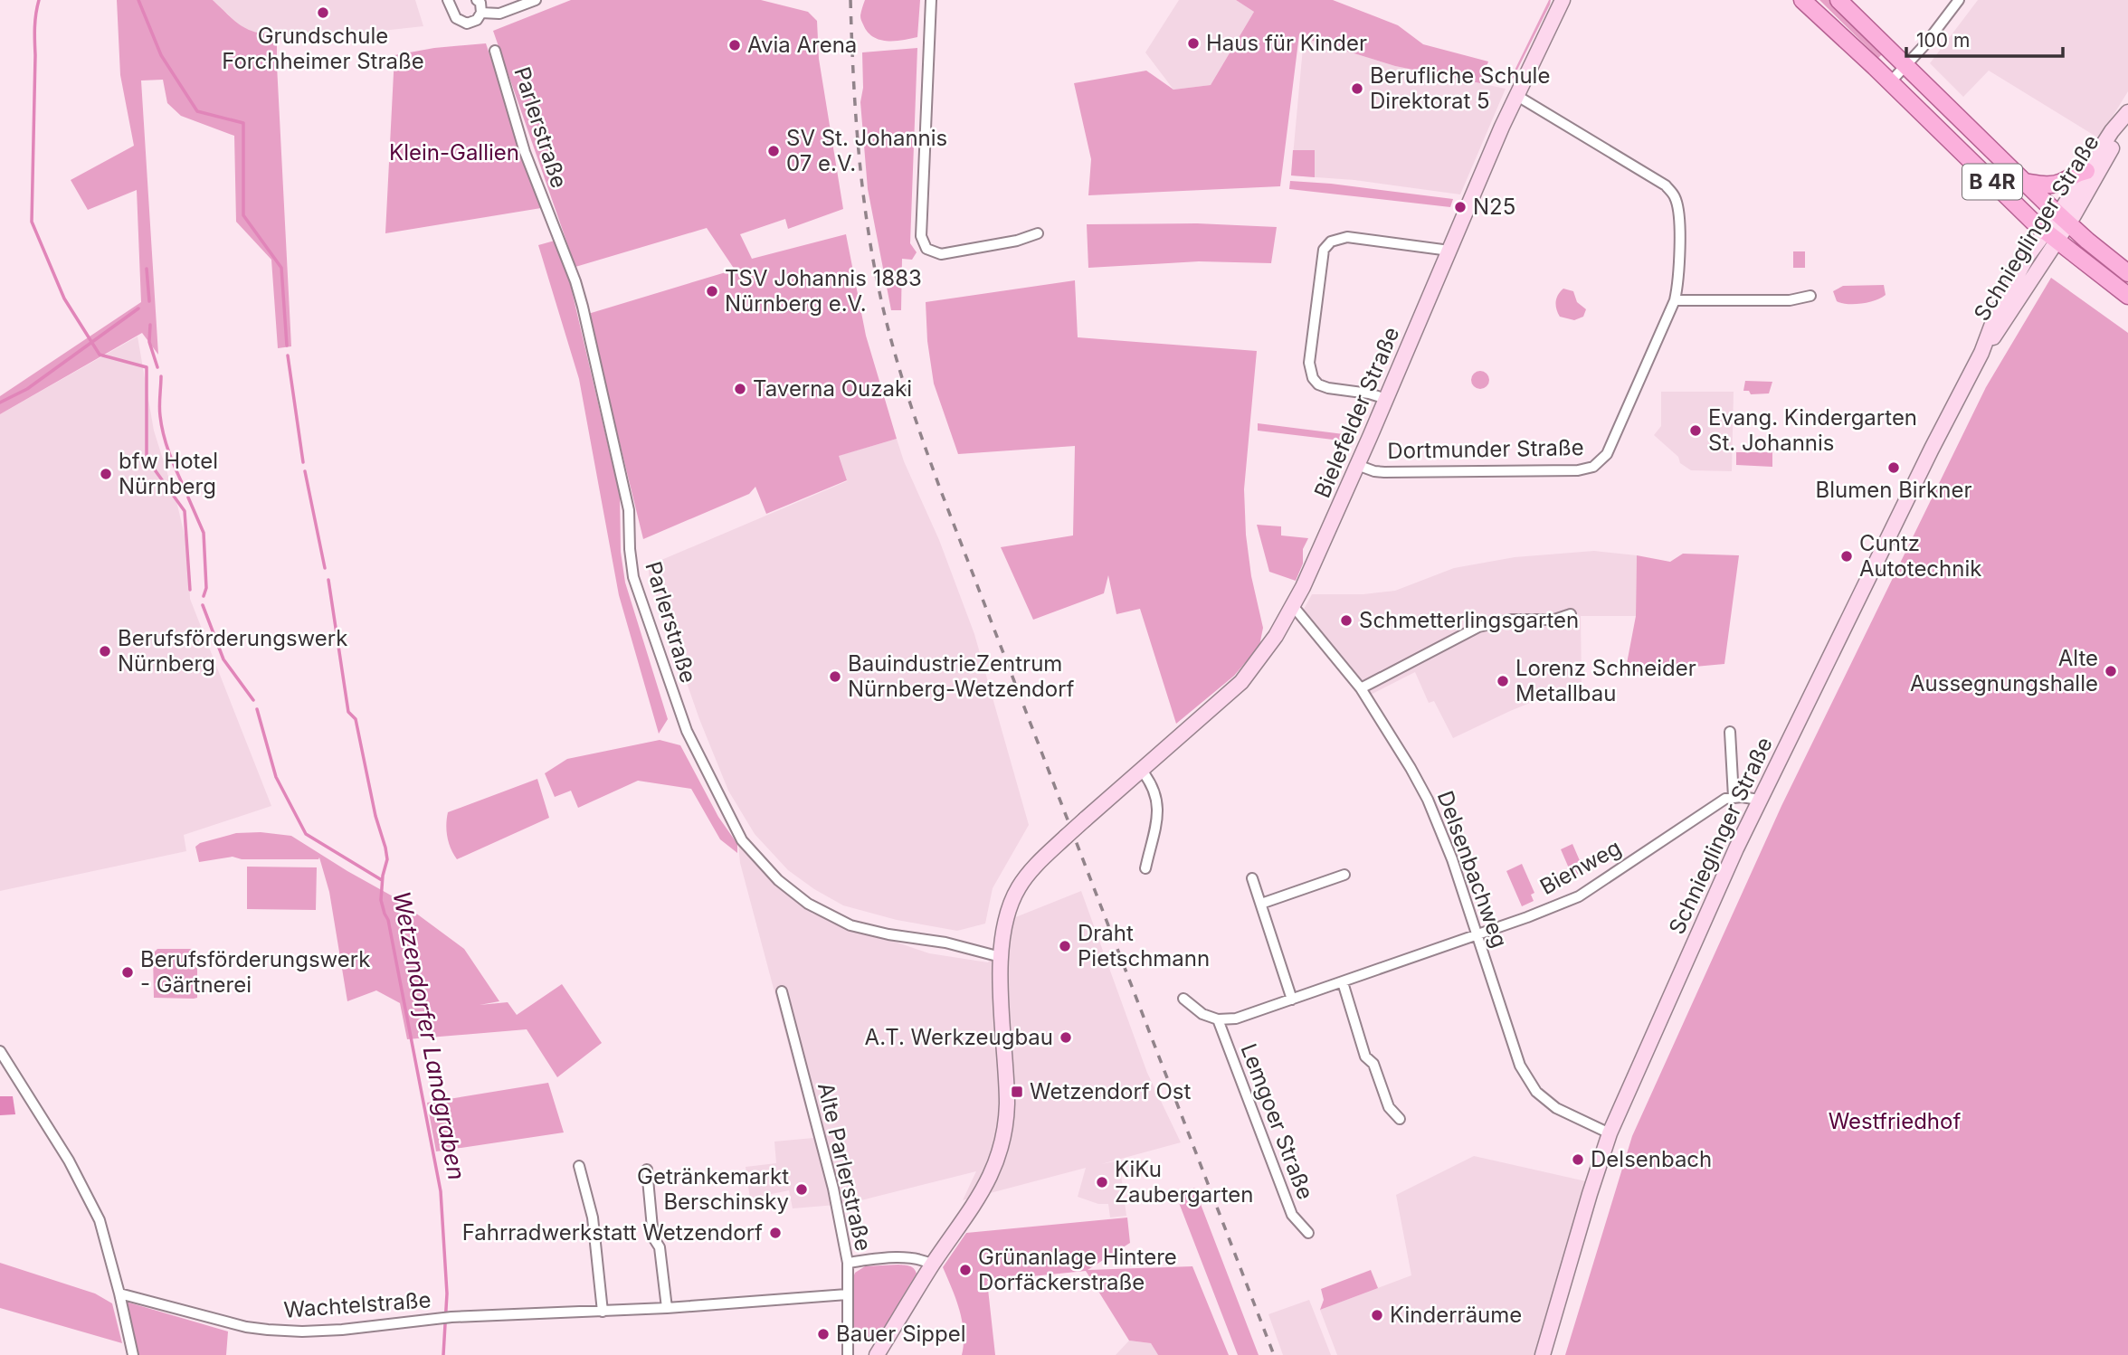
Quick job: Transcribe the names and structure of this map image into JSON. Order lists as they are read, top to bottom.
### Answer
{
  "streets": {
    "main road": ["B 4R"],
    "street": [
      "Parlerstraße",
      "Schnieglinger Straße",
      "Bielefelder Straße",
      "Dortmunder Straße",
      "Bienweg",
      "Delsenbachweg",
      "Lemgoer Straße",
      "Alte Parlerstraße",
      "Wachtelstraße"
    ]
  },
  "crossings": [
    ["Parlerstraße", "Bielefelder Straße"],
    ["B 4R", "Schnieglinger Straße"],
    ["Schnieglinger Straße", "Delsenbachweg"],
    ["Bielefelder Straße", "Dortmunder Straße"],
    ["Bielefelder Straße", "Delsenbachweg"],
    ["Bienweg", "Delsenbachweg"],
    ["Bienweg", "Lemgoer Straße"],
    ["Alte Parlerstraße", "Wachtelstraße"]
  ],
  "water": ["Wetzendorfer Landgraben"],
  "parks": ["Klein-Gallien", "Westfriedhof"],
  "places": {
    "other": [
      "Grundschule Forchheimer Straße",
      "Haus für Kinder",
      "Avia Arena",
      "Berufliche Schule Direktorat 5",
      "SV St. Johannis 07 e.V.",
      "N25",
      "TSV Johannis 1883 Nürnberg e.V.",
      "Taverna Ouzaki",
      "Evang. Kindergarten St. Johannis",
      "Blumen Birkner",
      "bfw Hotel Nürnberg",
      "Cuntz Autotechnik",
      "Schmetterlingsgarten",
      "Berufsförderungswerk Nürnberg",
      "Alte Aussegnungshalle",
      "BauindustrieZentrum Nürnberg-Wetzendorf",
      "Lorenz Schneider Metallbau",
      "Draht Pietschmann",
      "Berufsförderungswerk - Gärtnerei",
      "A.T. Werkzeugbau",
      "Delsenbach",
      "KiKu Zaubergarten",
      "Getränkemarkt Berschinsky",
      "Fahrradwerkstatt Wetzendorf",
      "Grünanlage Hintere Dorfäckerstraße",
      "Kinderräume",
      "Bauer Sippel"
    ],
    "transit": ["Wetzendorf Ost"]
  },
  "scale_bar": "100 m"
}
